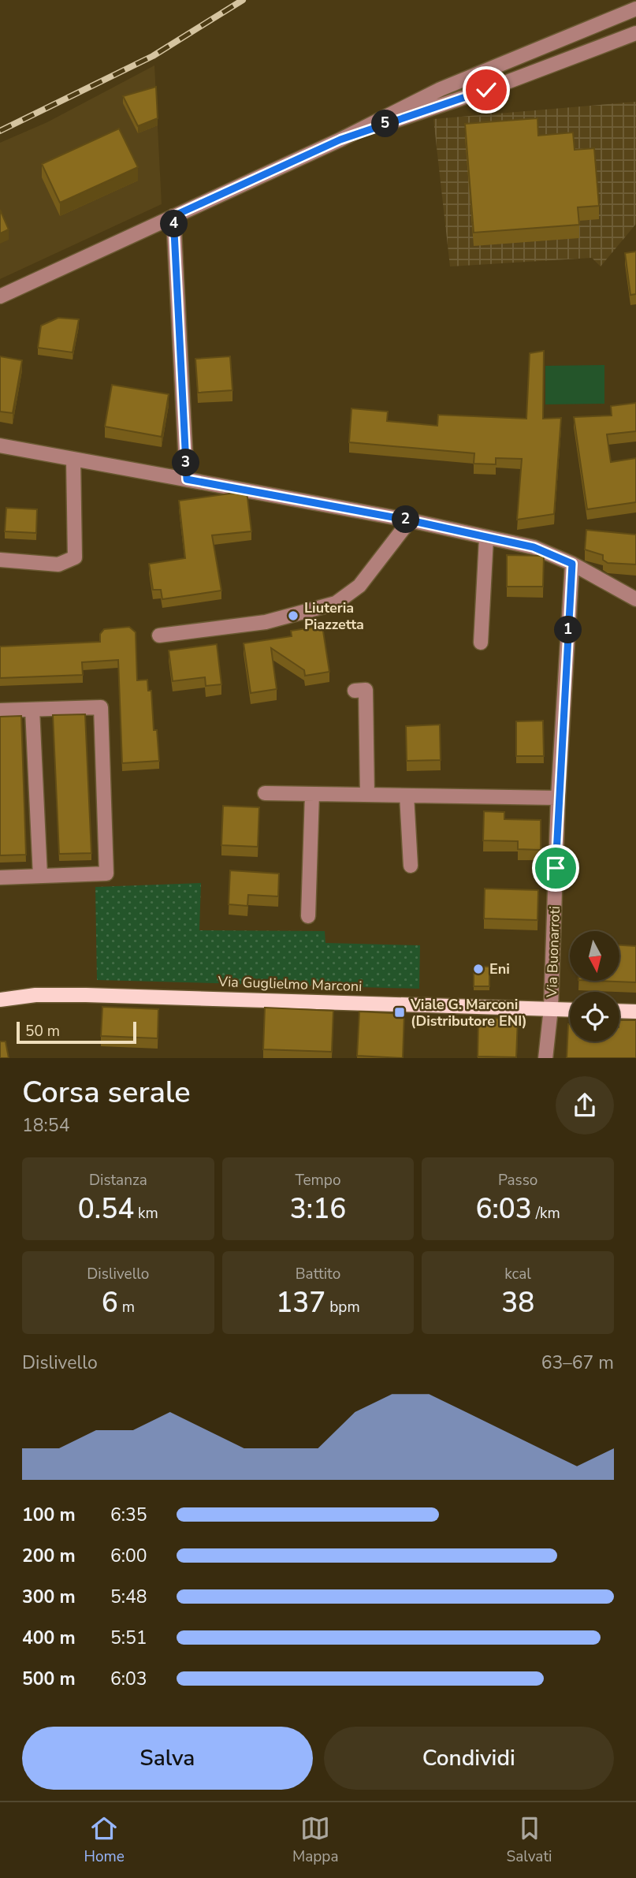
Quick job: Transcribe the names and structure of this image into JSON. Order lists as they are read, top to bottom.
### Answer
{
  "streets": {
    "main road": ["Via Guglielmo Marconi"],
    "street": ["Via Buonarroti"]
  },
  "crossings": [
    ["Via Buonarroti", "Via Guglielmo Marconi"]
  ],
  "places": {
    "other": ["Liuteria Piazzetta", "Eni"],
    "transit": ["Viale G. Marconi (Distributore ENI)"]
  },
  "scale_bar": "50 m",
  "north": "bottom",
  "page": {
    "pins": [
      "5",
      "4",
      "3",
      "2",
      "1"
    ],
    "scale": "50 m",
    "heading": ["Corsa serale", "18:54"],
    "stats": [
      ["Distanza", "0.54 km"],
      ["Tempo", "3:16"],
      ["Passo", "6:03 /km"],
      ["Dislivello", "6 m"],
      ["Battito", "137 bpm"],
      ["kcal", "38"]
    ],
    "chart": ["Dislivello", "63–67 m"],
    "list": [
      {
        "name": "100 m",
        "note": "6:35"
      },
      {
        "name": "200 m",
        "note": "6:00"
      },
      {
        "name": "300 m",
        "note": "5:48"
      },
      {
        "name": "400 m",
        "note": "5:51"
      },
      {
        "name": "500 m",
        "note": "6:03"
      }
    ],
    "buttons": ["Salva", "Condividi"],
    "tabs": ["Home", "Mappa", "Salvati"]
  }
}
